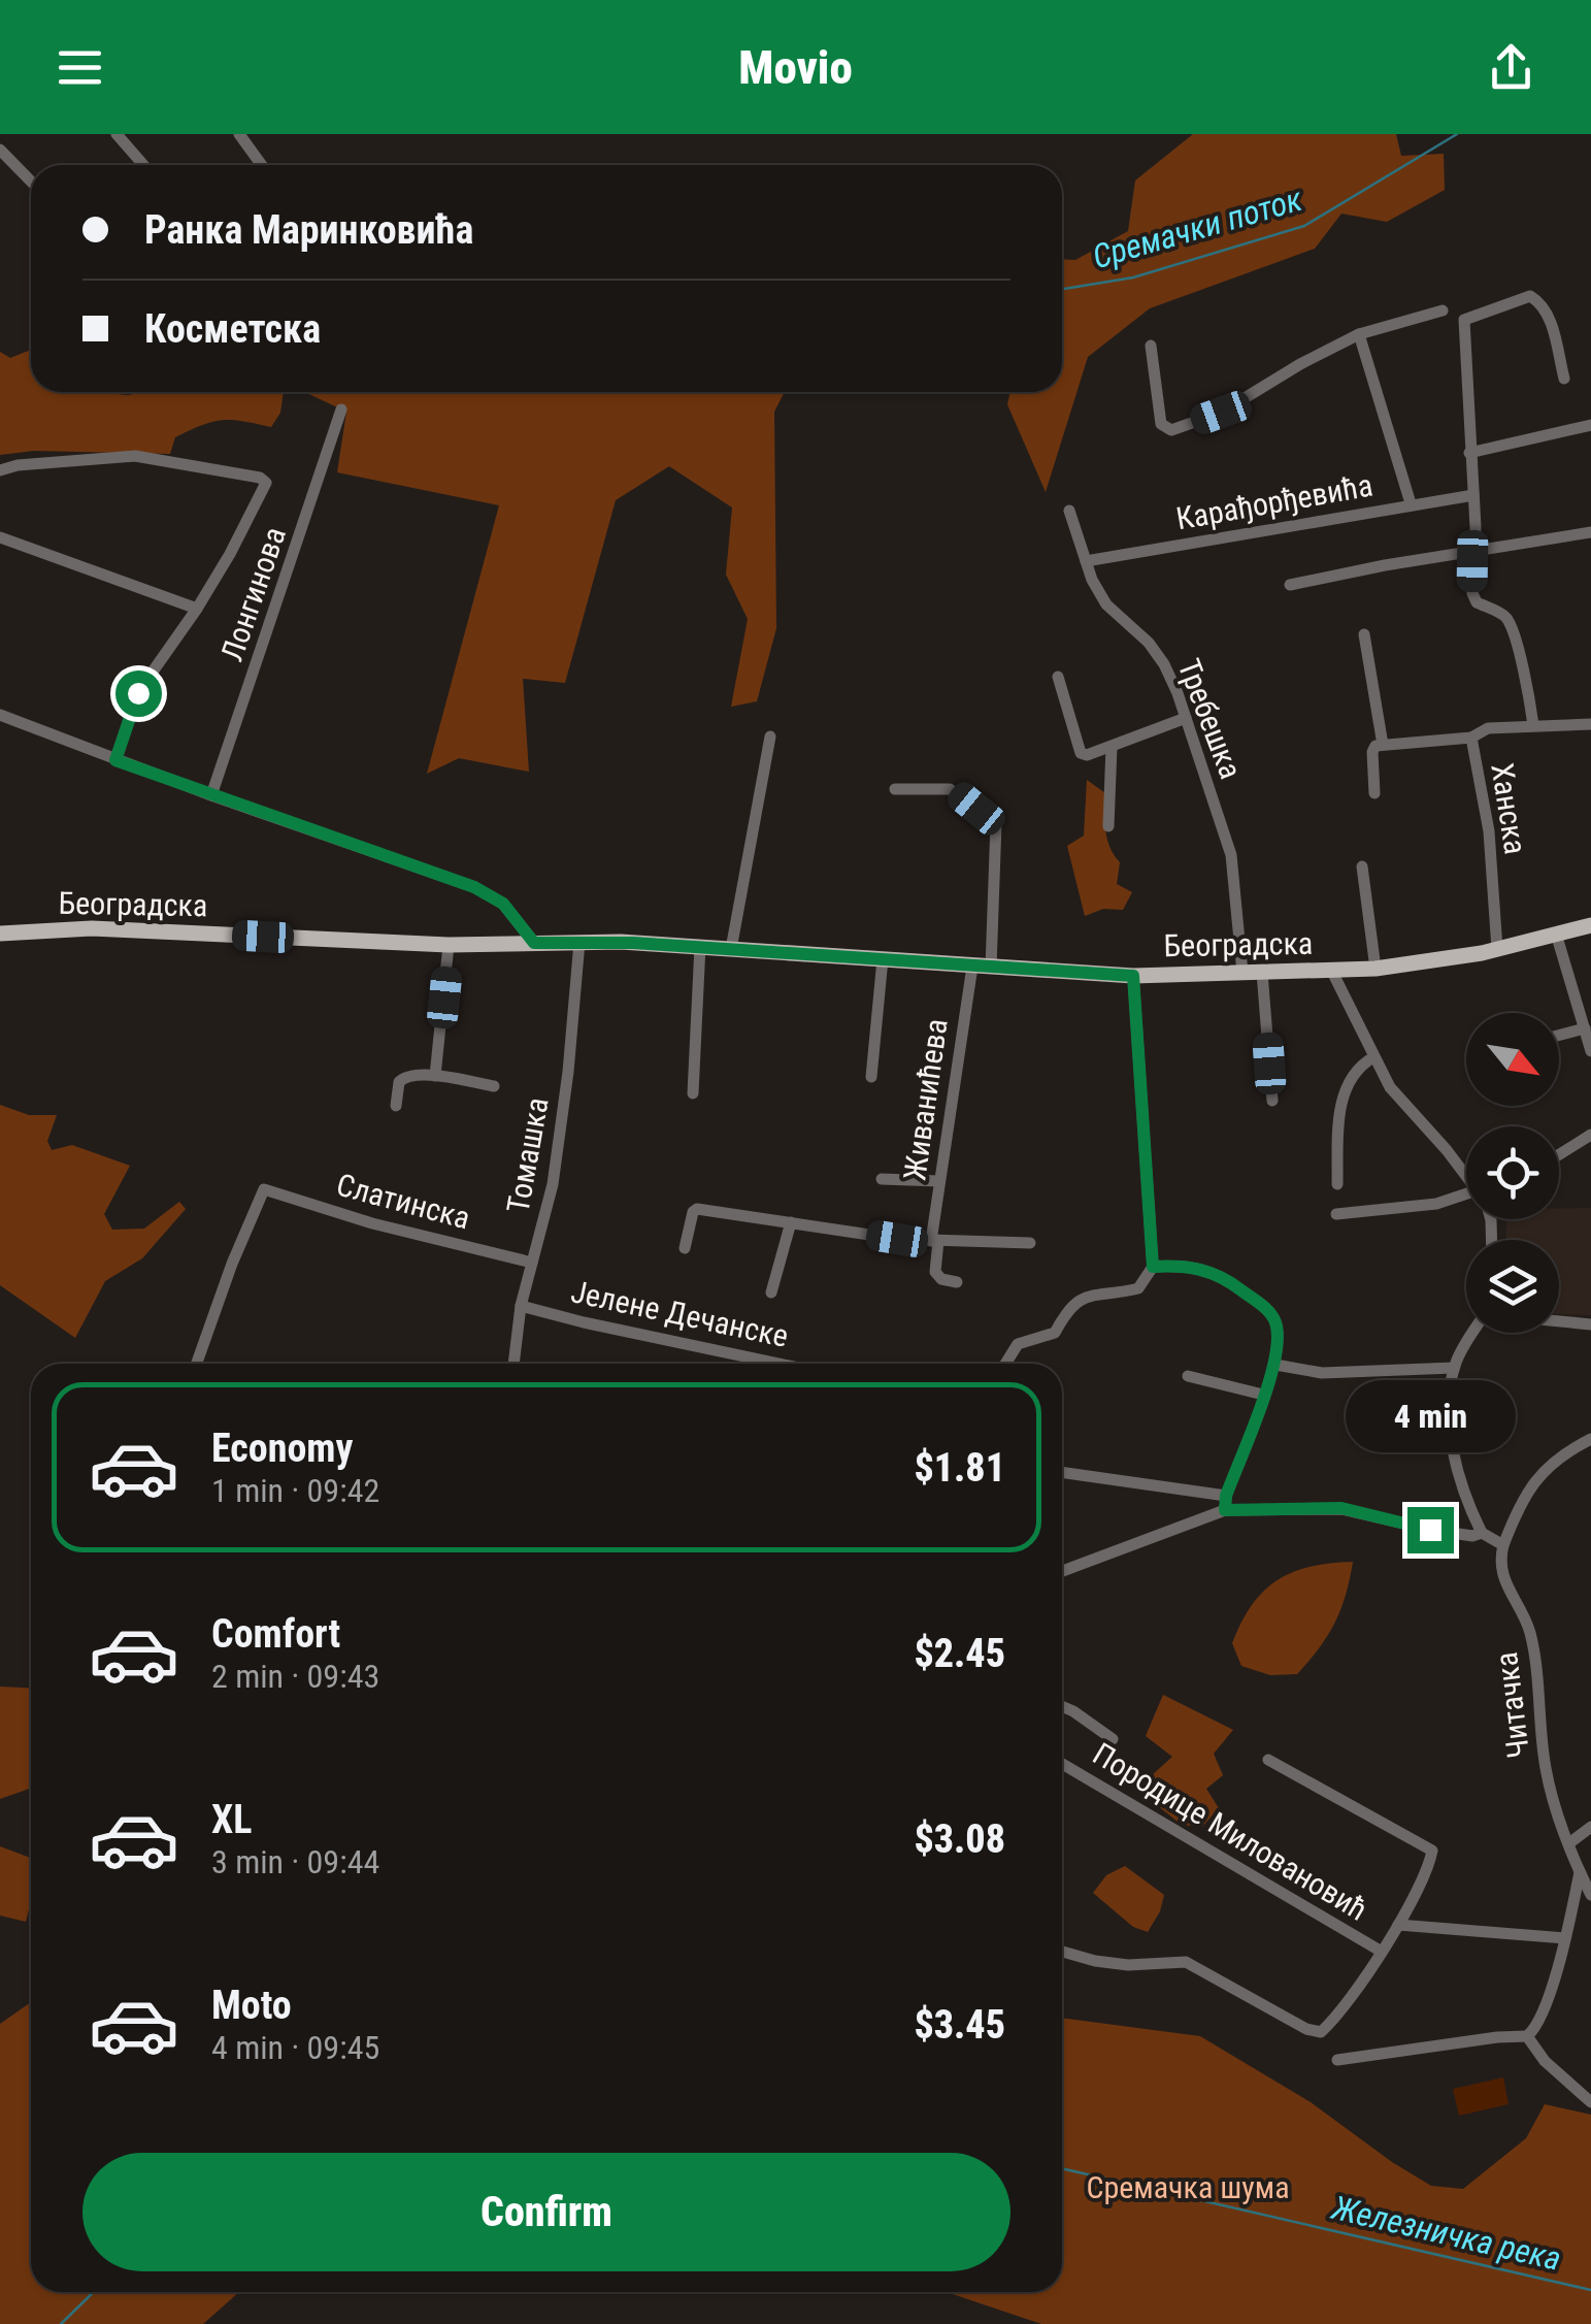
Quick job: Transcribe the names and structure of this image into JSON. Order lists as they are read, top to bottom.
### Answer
{
  "streets": {
    "main road": ["Београдска"],
    "street": [
      "Карађорђевића",
      "Лонгинова",
      "Требешка",
      "Ханска",
      "Живанићева",
      "Томашка",
      "Слатинска",
      "Јелене Дечанске",
      "Читачка",
      "Породице Миловановић"
    ]
  },
  "crossings": [
    ["Карађорђевића", "Требешка"],
    ["Требешка", "Београдска"],
    ["Ханска", "Београдска"],
    ["Београдска", "Живанићева"],
    ["Београдска", "Томашка"],
    ["Томашка", "Слатинска"],
    ["Томашка", "Јелене Дечанске"]
  ],
  "water": ["Сремачки поток", "Железничка река"],
  "parks": ["Сремачка шума"],
  "north": "bottom right",
  "page": {
    "header": "Movio",
    "banner": ["Ранка Маринковића", "Косметска"],
    "bubble": "4 min",
    "list": [
      {
        "name": "Economy",
        "note": "1 min · 09:42",
        "value": "$1.81"
      },
      {
        "name": "Comfort",
        "note": "2 min · 09:43",
        "value": "$2.45"
      },
      {
        "name": "XL",
        "note": "3 min · 09:44",
        "value": "$3.08"
      },
      {
        "name": "Moto",
        "note": "4 min · 09:45",
        "value": "$3.45"
      }
    ],
    "buttons": "Confirm"
  }
}
